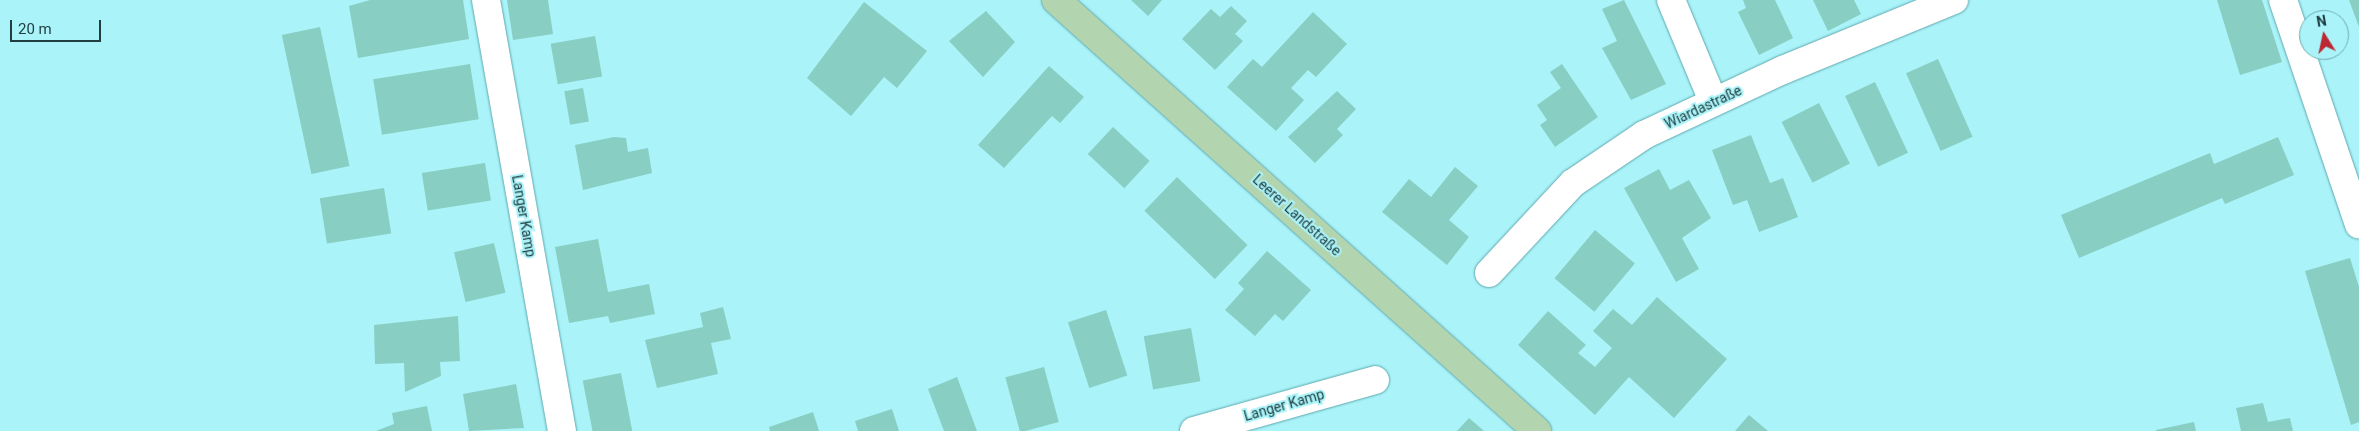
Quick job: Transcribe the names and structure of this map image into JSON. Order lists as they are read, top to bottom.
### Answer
{
  "streets": {
    "main road": ["Leerer Landstraße"],
    "street": ["Wiardastraße", "Langer Kamp"]
  },
  "scale_bar": "20 m",
  "north": "top"
}
